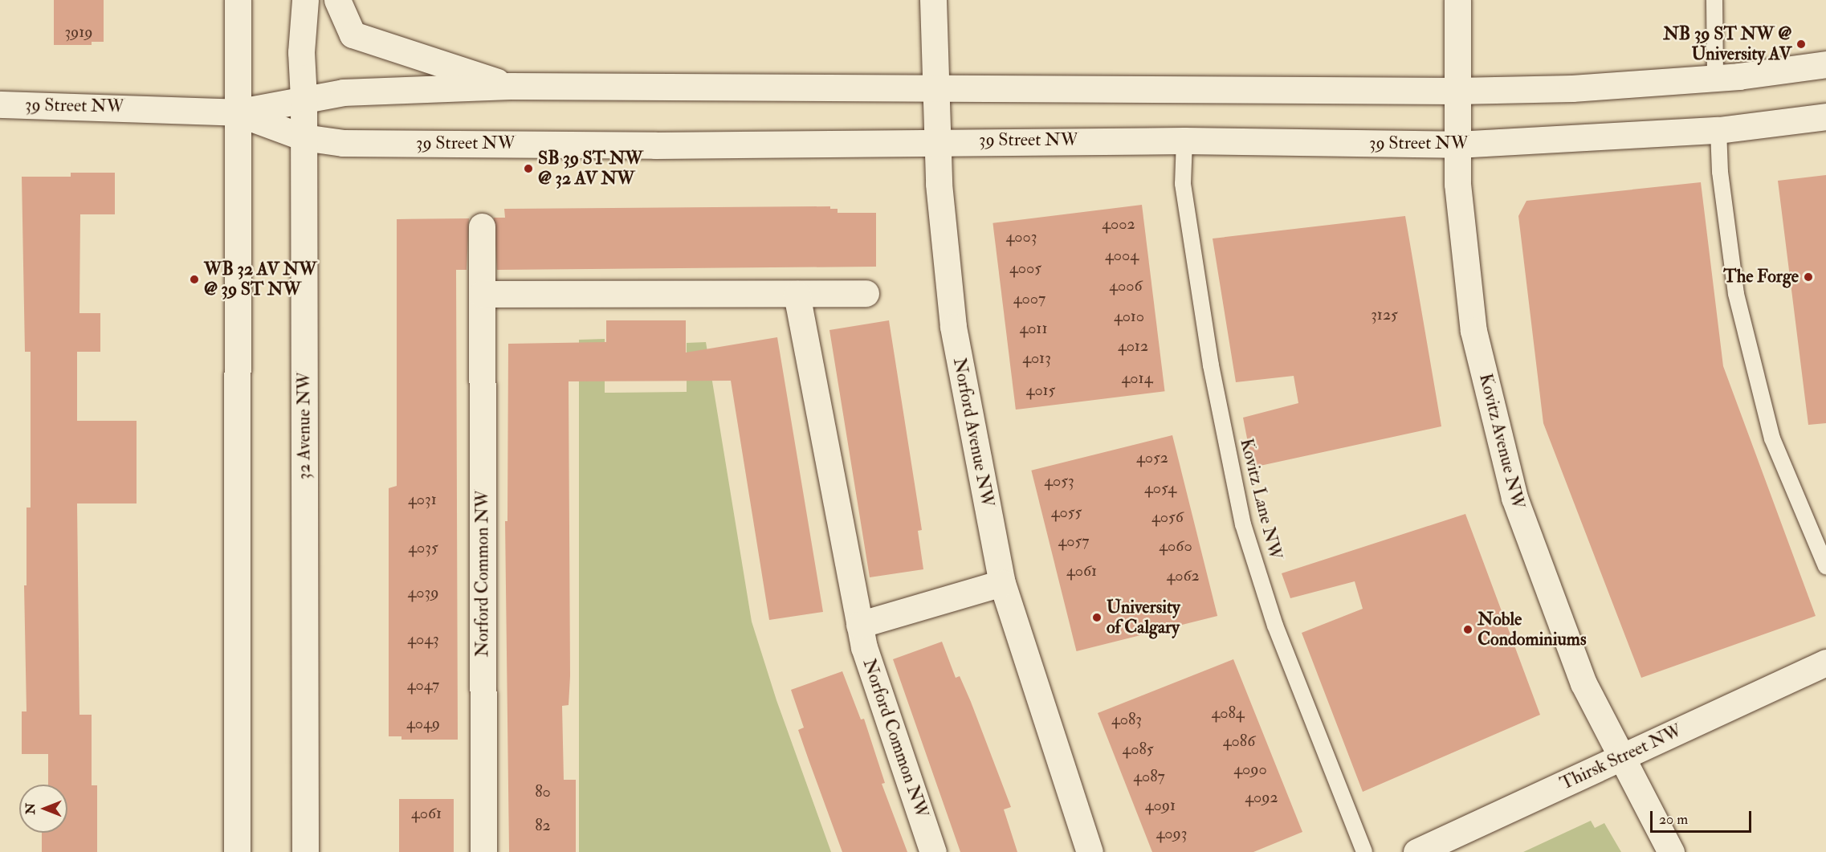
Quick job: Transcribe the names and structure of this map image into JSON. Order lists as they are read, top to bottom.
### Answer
{
  "streets": {
    "street": [
      "39 Street NW",
      "32 Avenue NW",
      "Norford Avenue NW",
      "Kovitz Avenue NW",
      "Norford Common NW",
      "Thirsk Street NW"
    ],
    "lane": ["Kovitz Lane NW"]
  },
  "crossings": [
    ["39 Street NW", "32 Avenue NW"],
    ["39 Street NW", "Norford Avenue NW"],
    ["39 Street NW", "Kovitz Avenue NW"],
    ["39 Street NW", "Kovitz Lane NW"],
    ["Kovitz Avenue NW", "Thirsk Street NW"]
  ],
  "places": [
    "NB 39 ST NW @ University AV",
    "SB 39 ST NW @ 32 AV NW",
    "The Forge",
    "WB 32 AV NW @ 39 ST NW",
    "University of Calgary",
    "Noble Condominiums"
  ],
  "house_numbers": [
    "3919",
    "4002",
    "4003",
    "4004",
    "4005",
    "4006",
    "4007",
    "3125",
    "4010",
    "4011",
    "4012",
    "4013",
    "4014",
    "4015",
    "4052",
    "4053",
    "4054",
    "4031",
    "4055",
    "4056",
    "4057",
    "4060",
    "4035",
    "4061",
    "4062",
    "4039",
    "4043",
    "4047",
    "4084",
    "4083",
    "4049",
    "4086",
    "4085",
    "4090",
    "4087",
    "80",
    "4092",
    "4091",
    "4061",
    "82",
    "4093"
  ],
  "scale_bar": "20 m",
  "north": "left"
}
